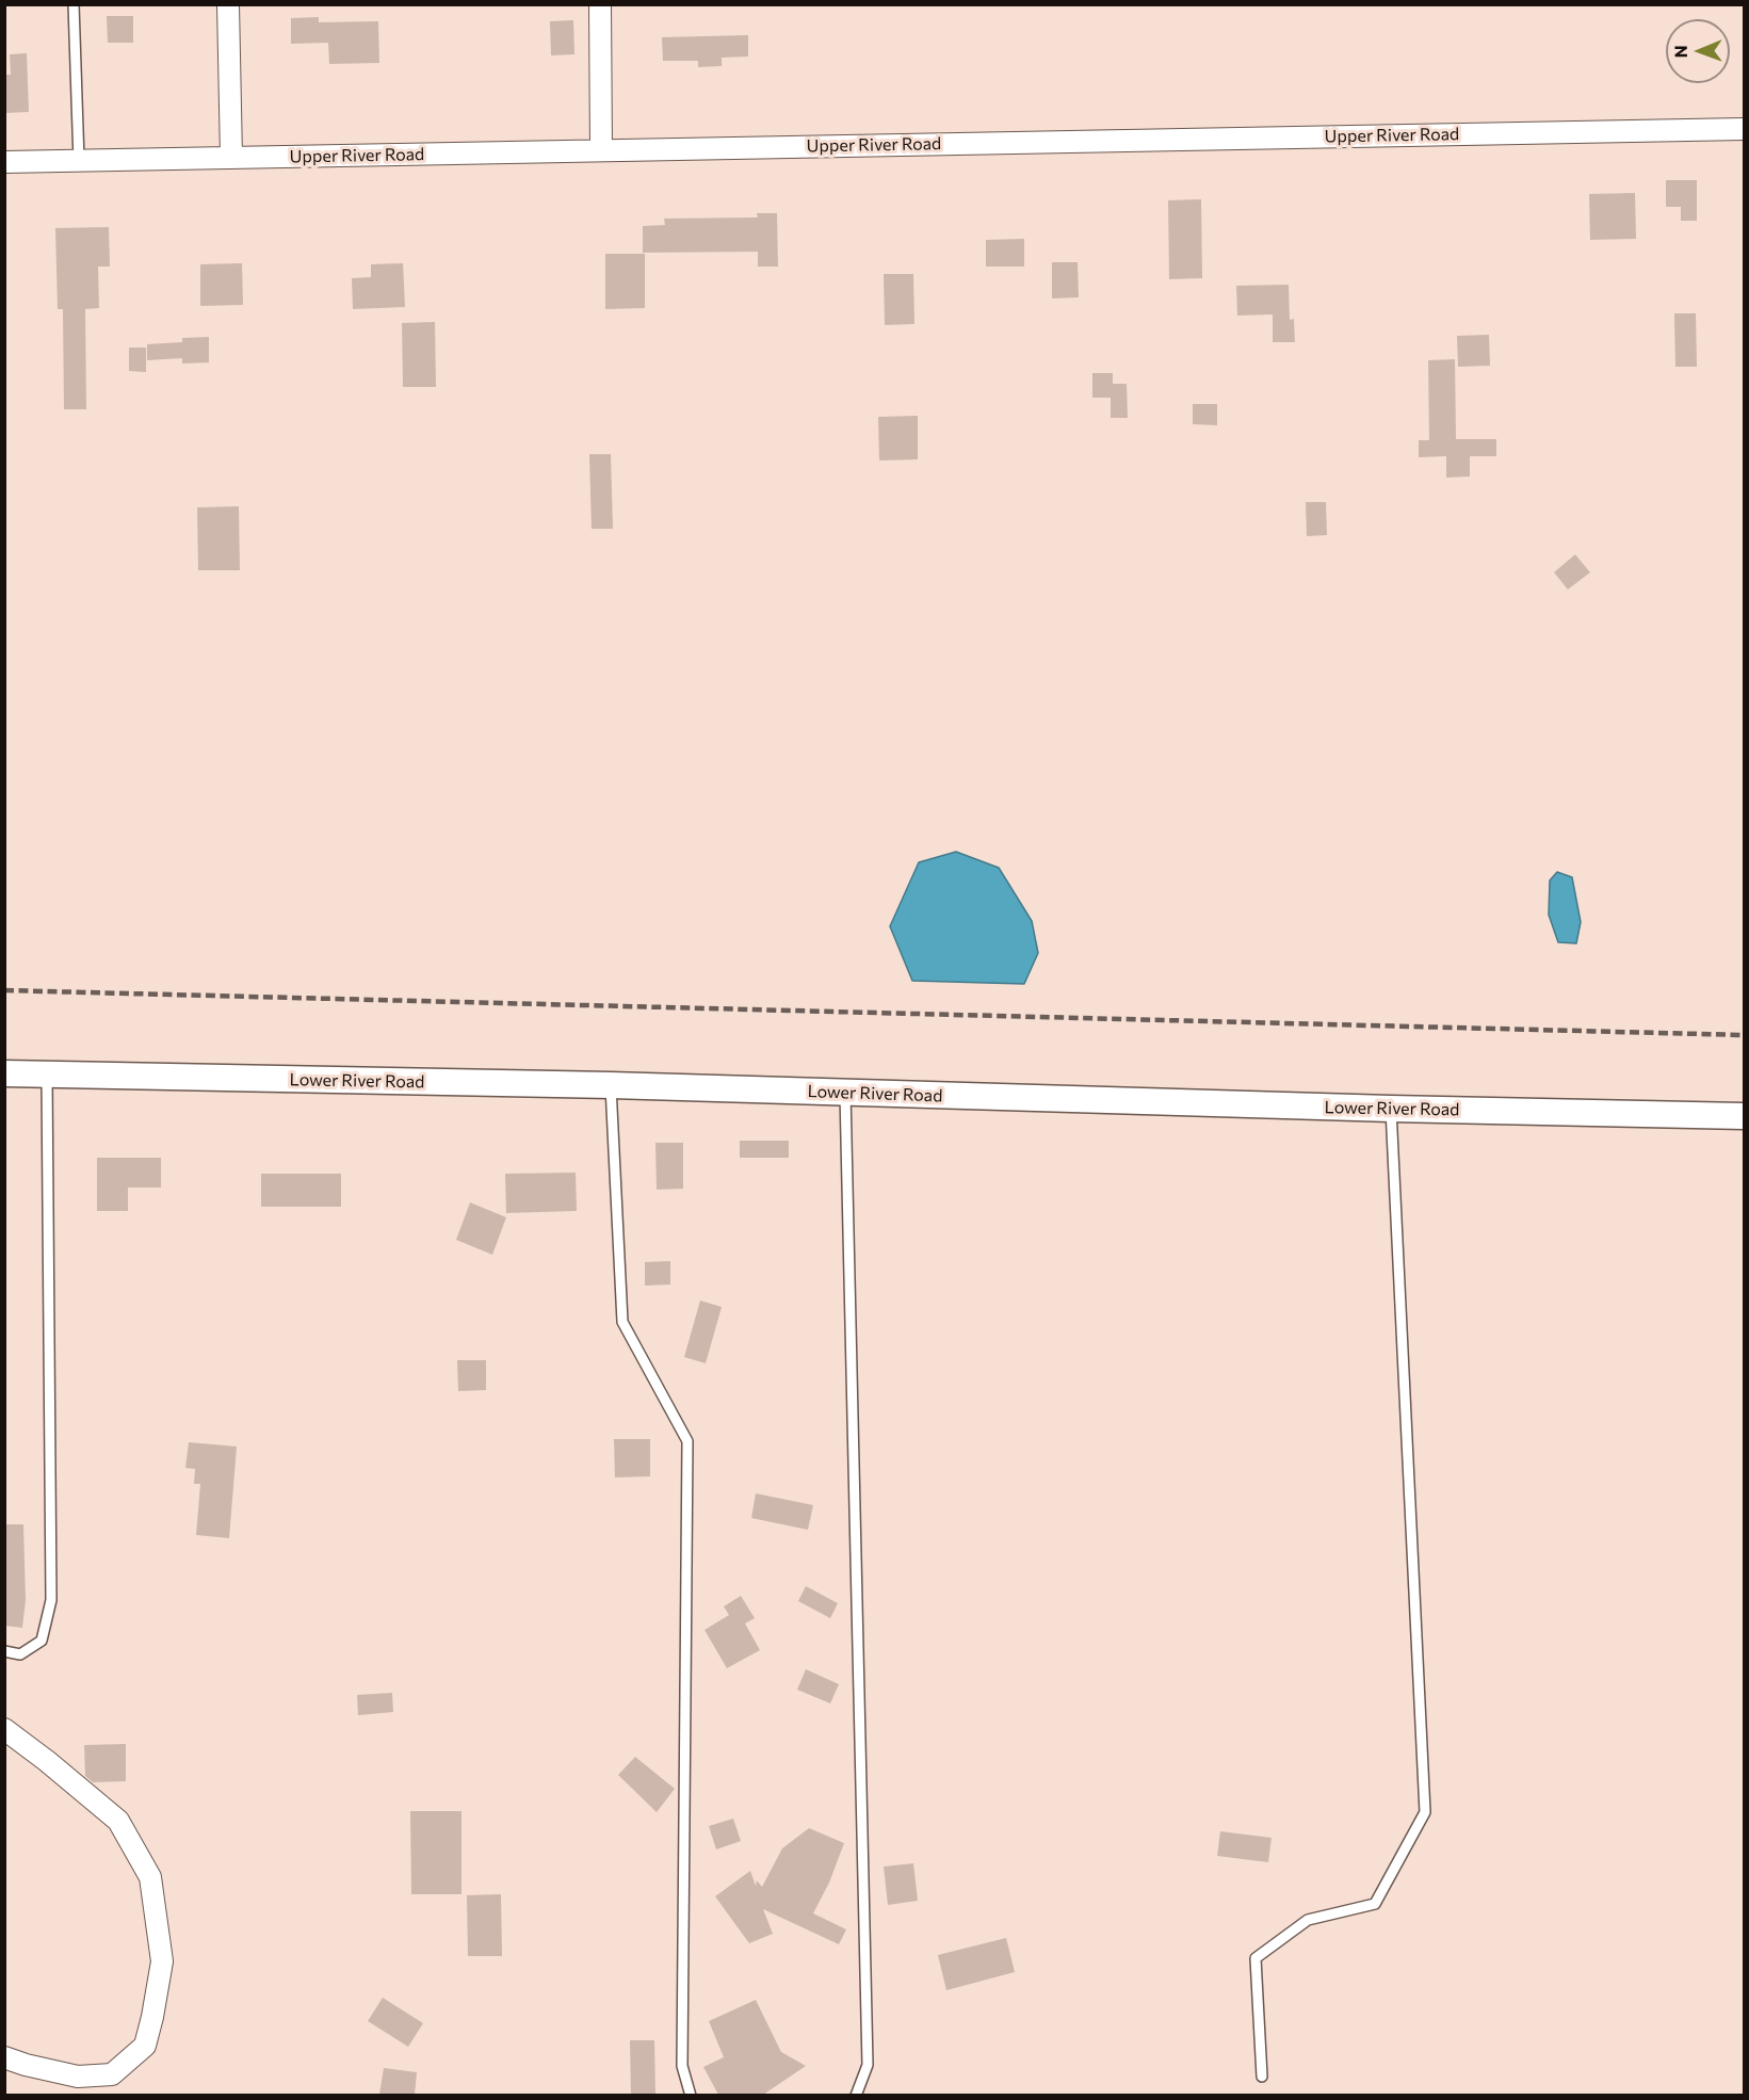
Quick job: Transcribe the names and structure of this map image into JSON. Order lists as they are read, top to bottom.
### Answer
{
  "streets": {
    "street": ["Upper River Road", "Lower River Road"]
  },
  "north": "left"
}
